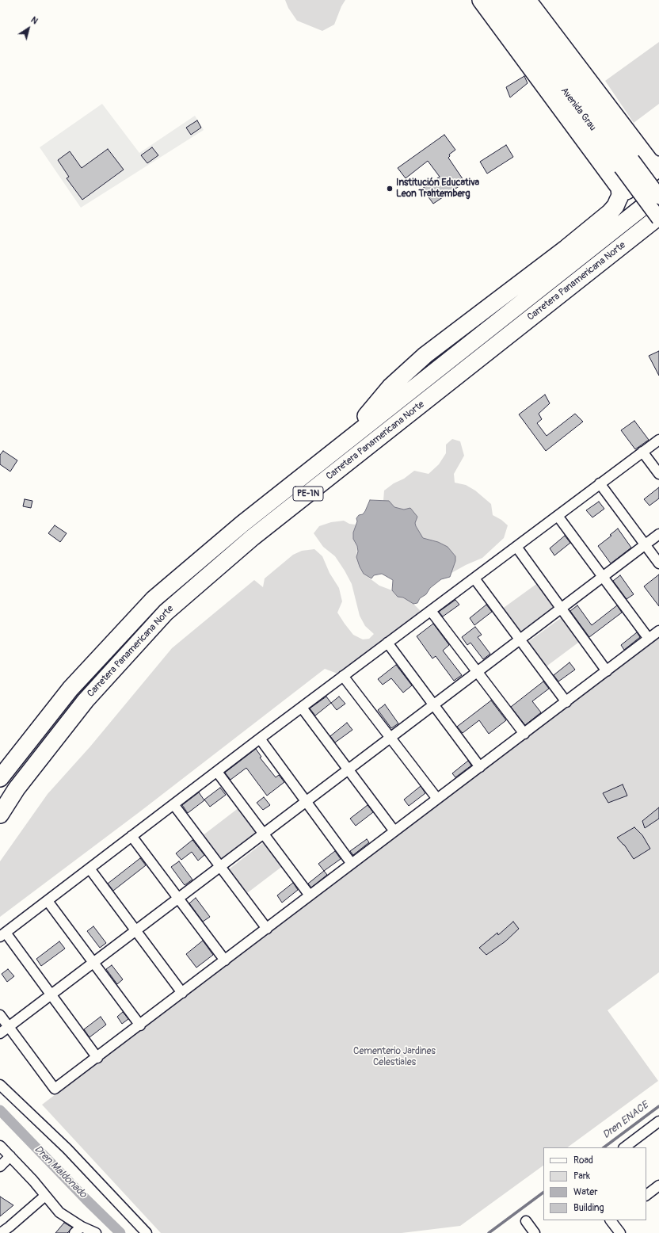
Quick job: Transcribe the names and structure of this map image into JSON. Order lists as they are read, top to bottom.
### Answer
{
  "streets": {
    "highway": ["Carretera Panamericana Norte", "PE-1N"],
    "main road": ["Avenida Grau"]
  },
  "crossings": [
    ["Avenida Grau", "Carretera Panamericana Norte"]
  ],
  "water": ["Dren ENACE", "Dren Maldonado"],
  "parks": ["Cementerio Jardines Celestiales"],
  "places": ["Institución Educativa Leon Trahtemberg"],
  "legend": [
    "Road",
    "Park",
    "Water",
    "Building"
  ],
  "north": "top right"
}
